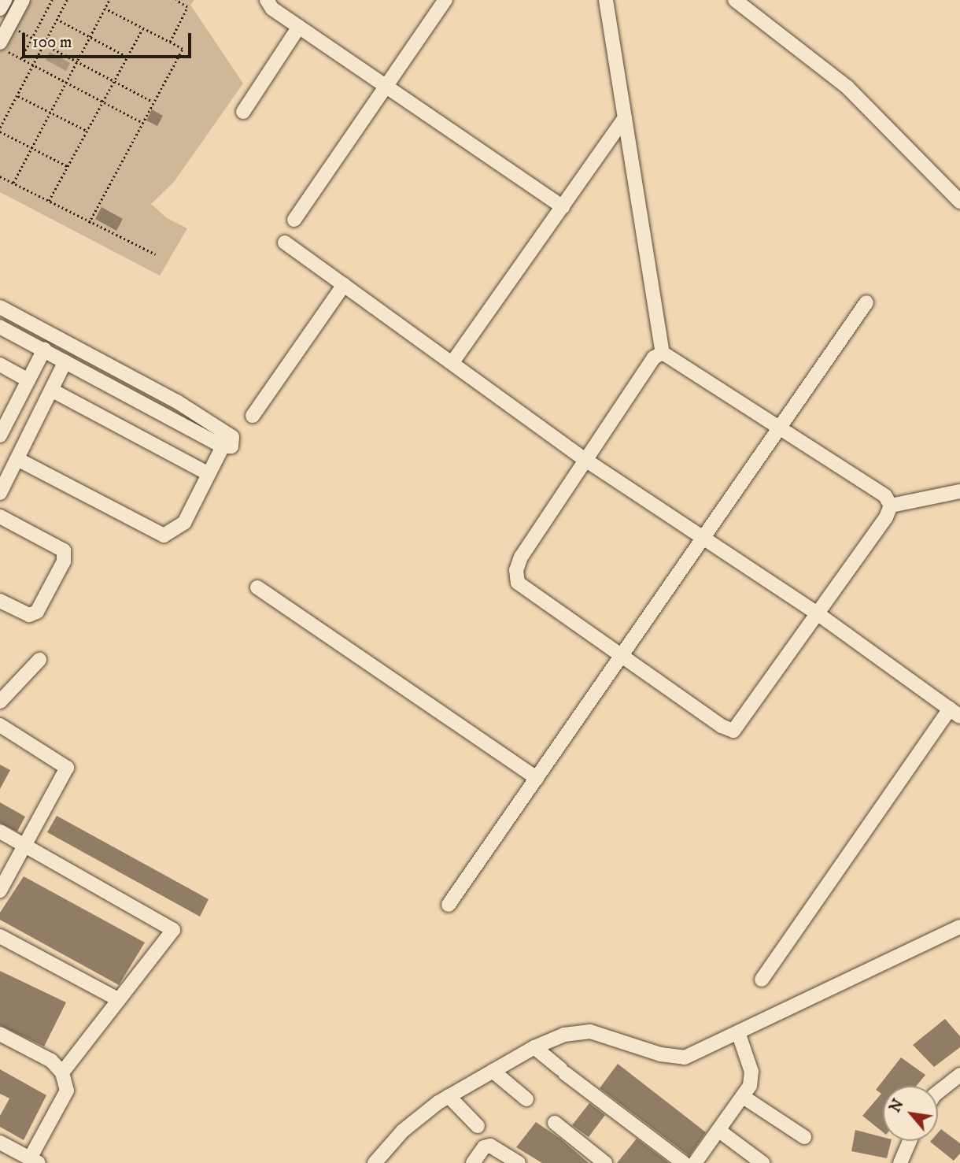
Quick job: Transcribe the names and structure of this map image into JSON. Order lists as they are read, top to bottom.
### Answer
{
  "scale_bar": "100 m",
  "north": "top left"
}
